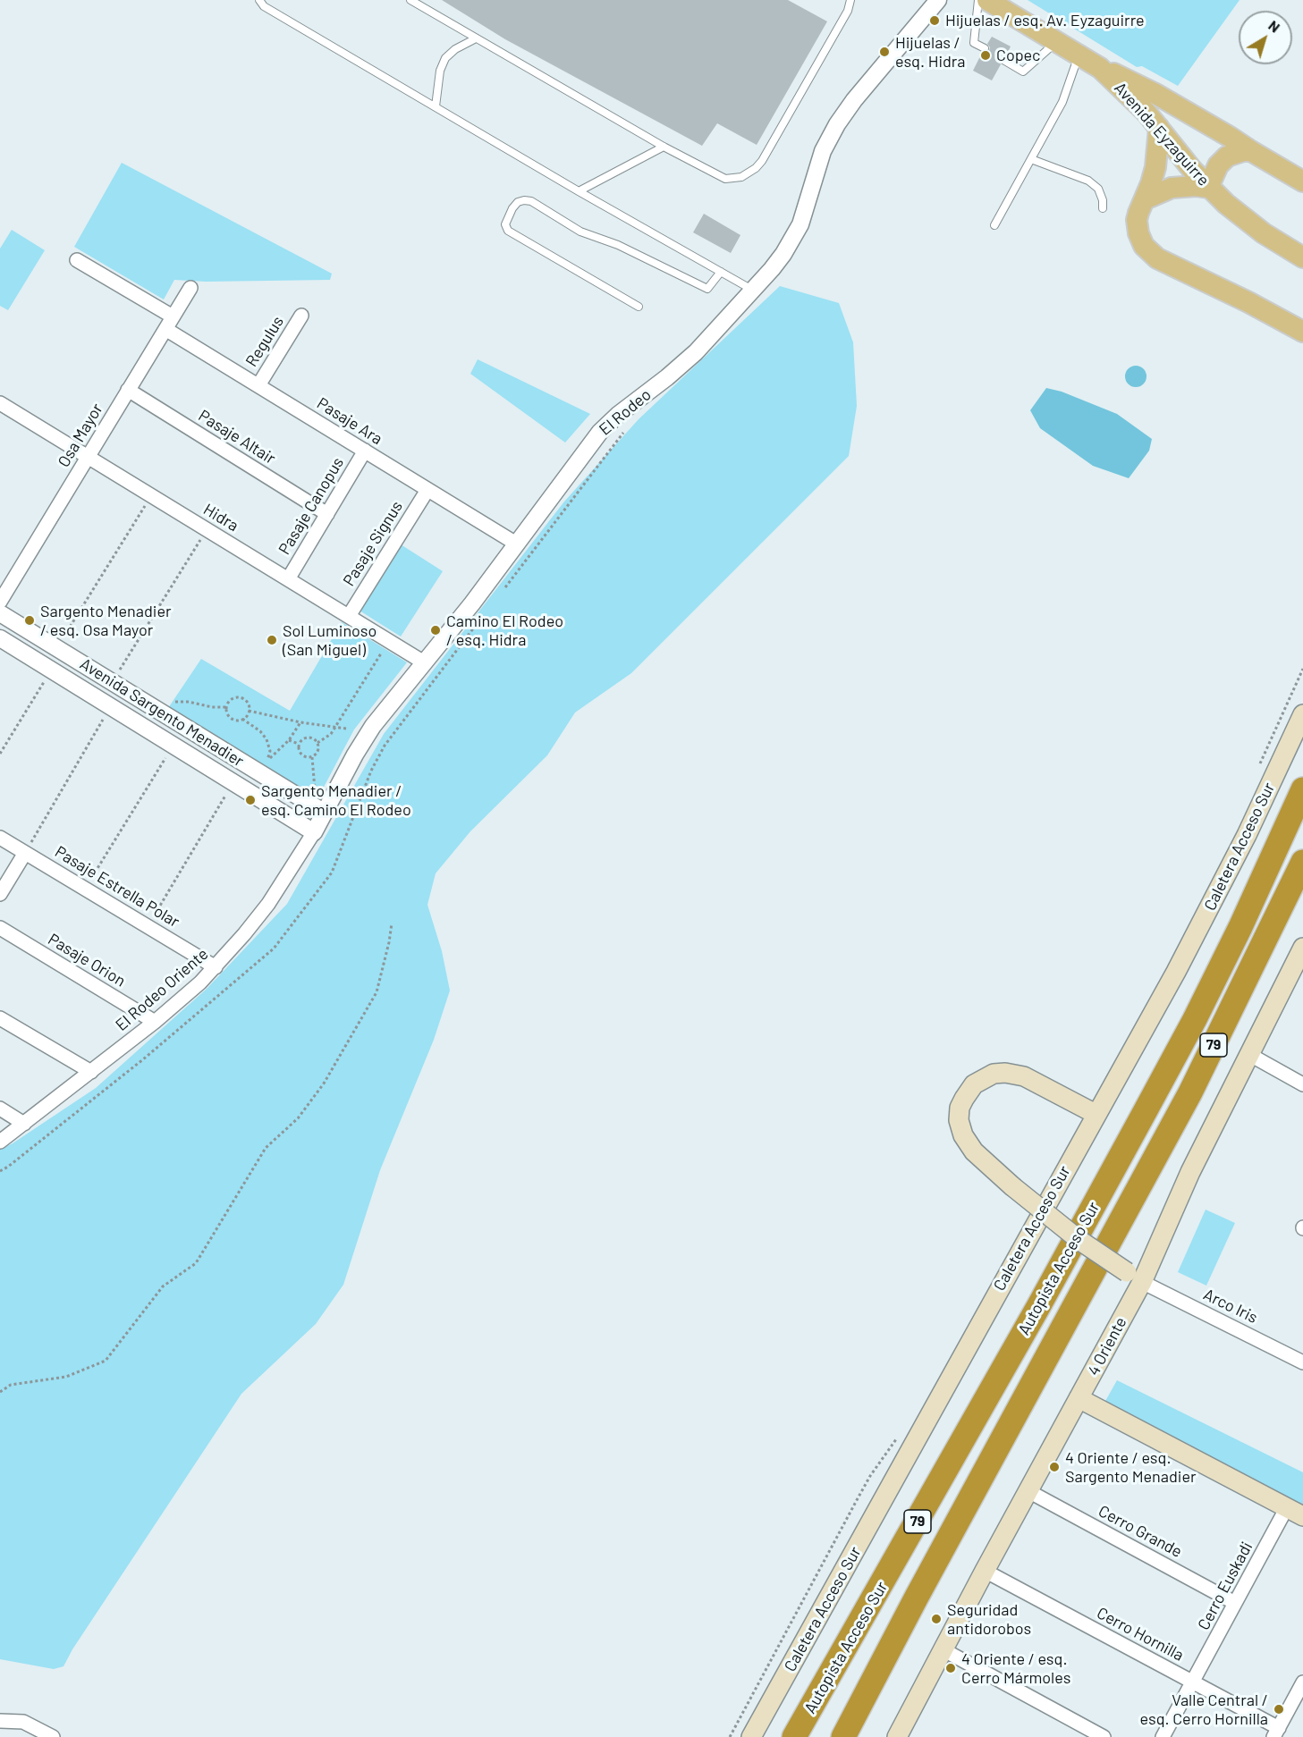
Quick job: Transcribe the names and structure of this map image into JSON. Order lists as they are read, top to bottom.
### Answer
{
  "streets": {
    "highway": ["79", "Autopista Acceso Sur"],
    "main road": ["Avenida Eyzaguirre", "Caletera Acceso Sur", "4 Oriente"],
    "street": [
      "Regulus",
      "El Rodeo",
      "Pasaje Ara",
      "Osa Mayor",
      "Pasaje Altair",
      "Pasaje Canopus",
      "Hidra",
      "Pasaje Signus",
      "Avenida Sargento Menadier",
      "Pasaje Estrella Polar",
      "Pasaje Orion",
      "El Rodeo Oriente",
      "Arco Iris",
      "Cerro Grande",
      "Cerro Euskadi",
      "Cerro Hornilla"
    ]
  },
  "crossings": [
    ["Regulus", "Pasaje Ara"],
    ["El Rodeo", "Pasaje Ara"],
    ["El Rodeo", "Hidra"],
    ["El Rodeo", "Avenida Sargento Menadier"],
    ["El Rodeo", "El Rodeo Oriente"],
    ["Pasaje Ara", "Osa Mayor"],
    ["Pasaje Ara", "Pasaje Canopus"],
    ["Pasaje Ara", "Pasaje Signus"],
    ["Osa Mayor", "Pasaje Altair"],
    ["Osa Mayor", "Hidra"],
    ["Pasaje Altair", "Pasaje Canopus"],
    ["Pasaje Canopus", "Hidra"],
    ["Hidra", "Pasaje Signus"],
    ["Avenida Sargento Menadier", "El Rodeo Oriente"],
    ["Pasaje Estrella Polar", "El Rodeo Oriente"],
    ["Pasaje Orion", "El Rodeo Oriente"],
    ["Arco Iris", "4 Oriente"],
    ["4 Oriente", "Cerro Grande"],
    ["4 Oriente", "Cerro Hornilla"],
    ["Cerro Grande", "Cerro Euskadi"],
    ["Cerro Euskadi", "Cerro Hornilla"]
  ],
  "places": [
    "Hijuelas / esq. Av. Eyzaguirre",
    "Hijuelas / esq. Hidra",
    "Copec",
    "Sargento Menadier / esq. Osa Mayor",
    "Camino El Rodeo / esq. Hidra",
    "Sol Luminoso (San Miguel)",
    "Sargento Menadier / esq. Camino El Rodeo",
    "4 Oriente / esq. Sargento Menadier",
    "Seguridad antidorobos",
    "4 Oriente / esq. Cerro Mármoles",
    "Valle Central / esq. Cerro Hornilla"
  ],
  "north": "top right"
}
